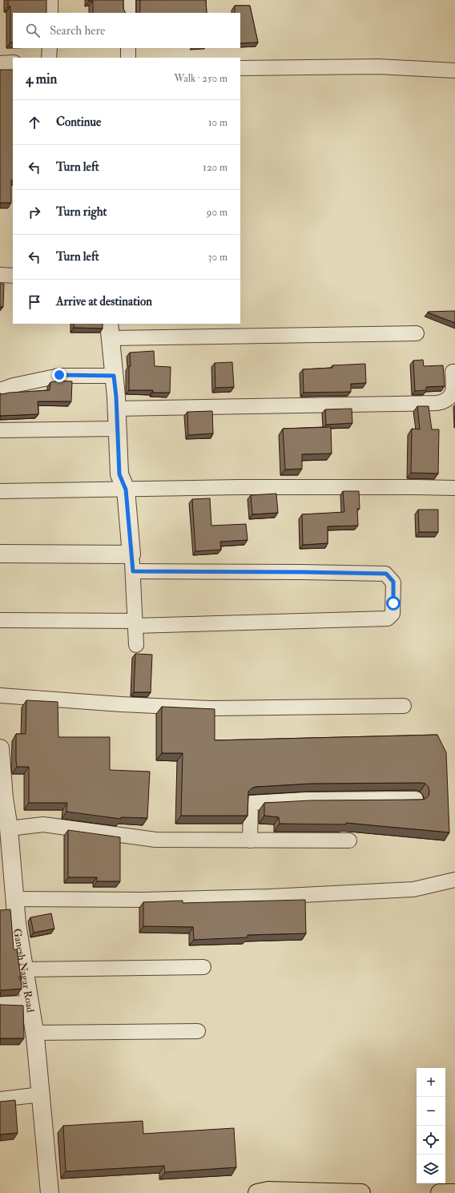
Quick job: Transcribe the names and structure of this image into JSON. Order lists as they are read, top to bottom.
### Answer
{
  "streets": {
    "street": ["Ganesh Nagar Road"]
  },
  "page": {
    "search": "Search here",
    "heading": ["4 min", "Walk · 250 m"],
    "list": [
      ["Continue", "10 m"],
      ["Turn left", "120 m"],
      ["Turn right", "90 m"],
      ["Turn left", "30 m"],
      "Arrive at destination"
    ],
    "map_buttons": ["+", "−"]
  }
}
